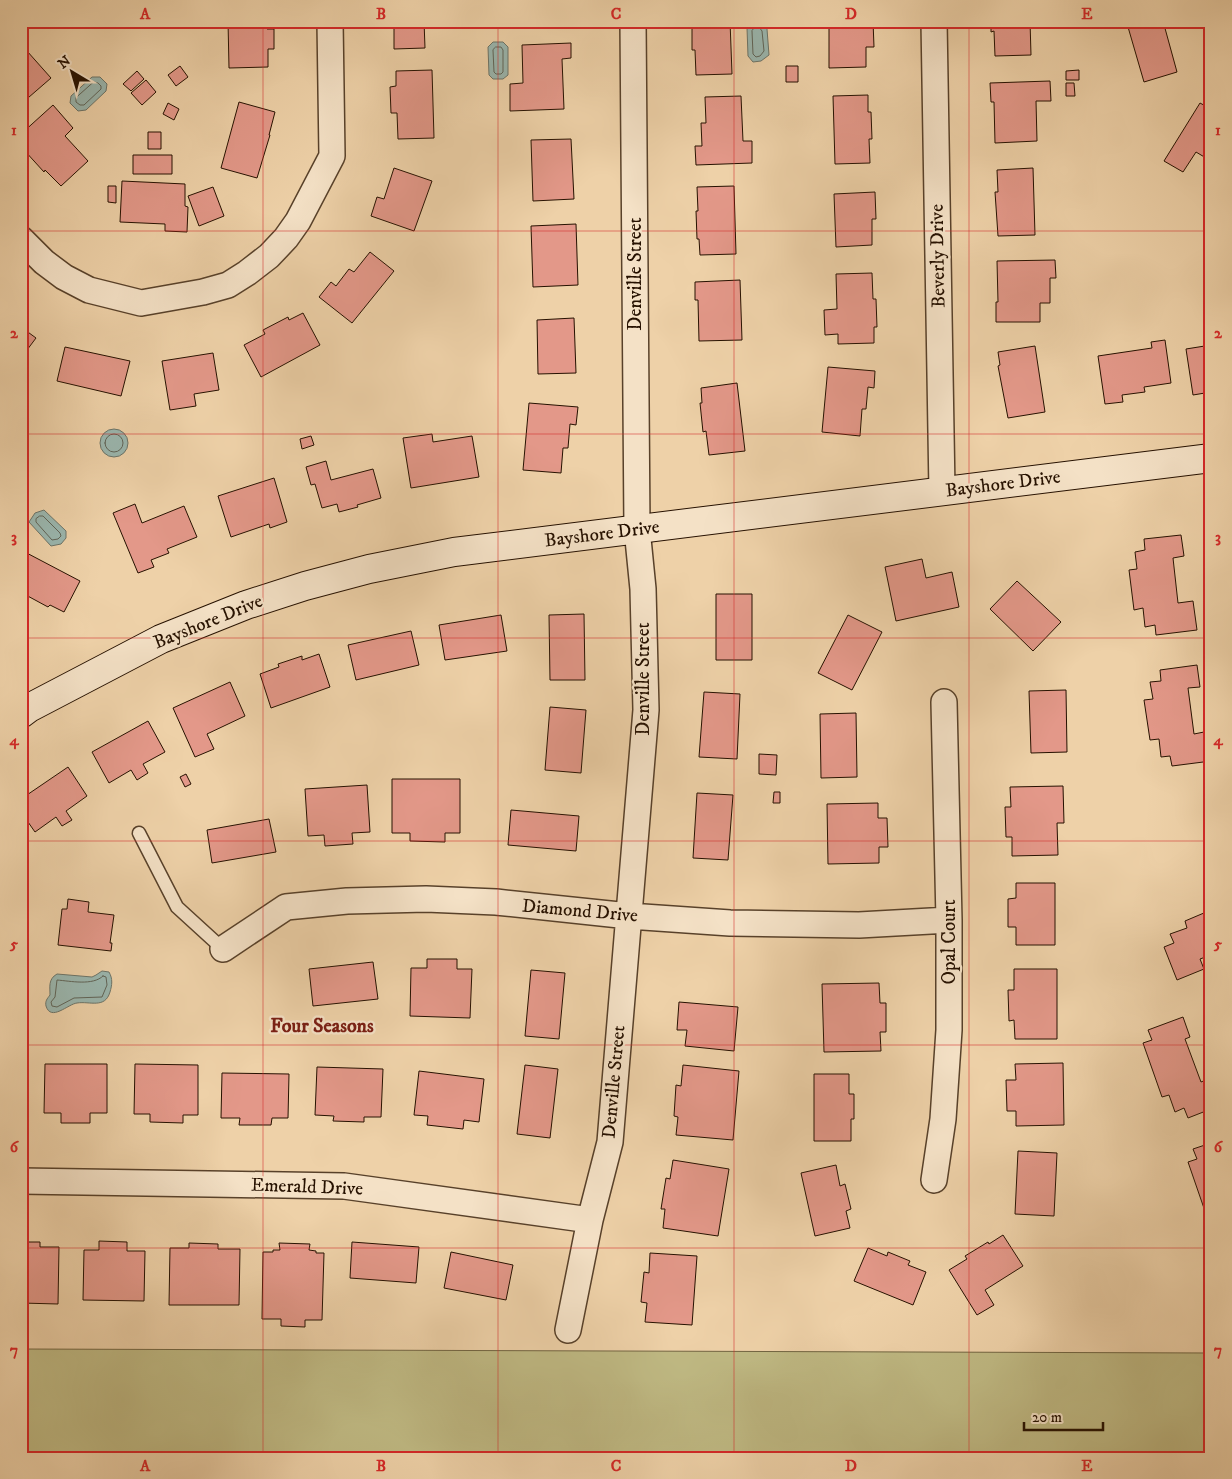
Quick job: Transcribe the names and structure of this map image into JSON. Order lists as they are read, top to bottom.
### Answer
{
  "streets": {
    "street": [
      "Beverly Drive",
      "Denville Street",
      "Bayshore Drive",
      "Diamond Drive",
      "Opal Court",
      "Emerald Drive"
    ]
  },
  "crossings": [
    ["Beverly Drive", "Bayshore Drive"],
    ["Denville Street", "Bayshore Drive"],
    ["Denville Street", "Diamond Drive"],
    ["Denville Street", "Emerald Drive"],
    ["Diamond Drive", "Opal Court"]
  ],
  "districts": ["Four Seasons"],
  "scale_bar": "20 m",
  "north": "top left",
  "grid": {
    "columns": [
      "A",
      "B",
      "C",
      "D",
      "E"
    ],
    "rows": [
      "1",
      "2",
      "3",
      "4",
      "5",
      "6",
      "7"
    ]
  }
}
